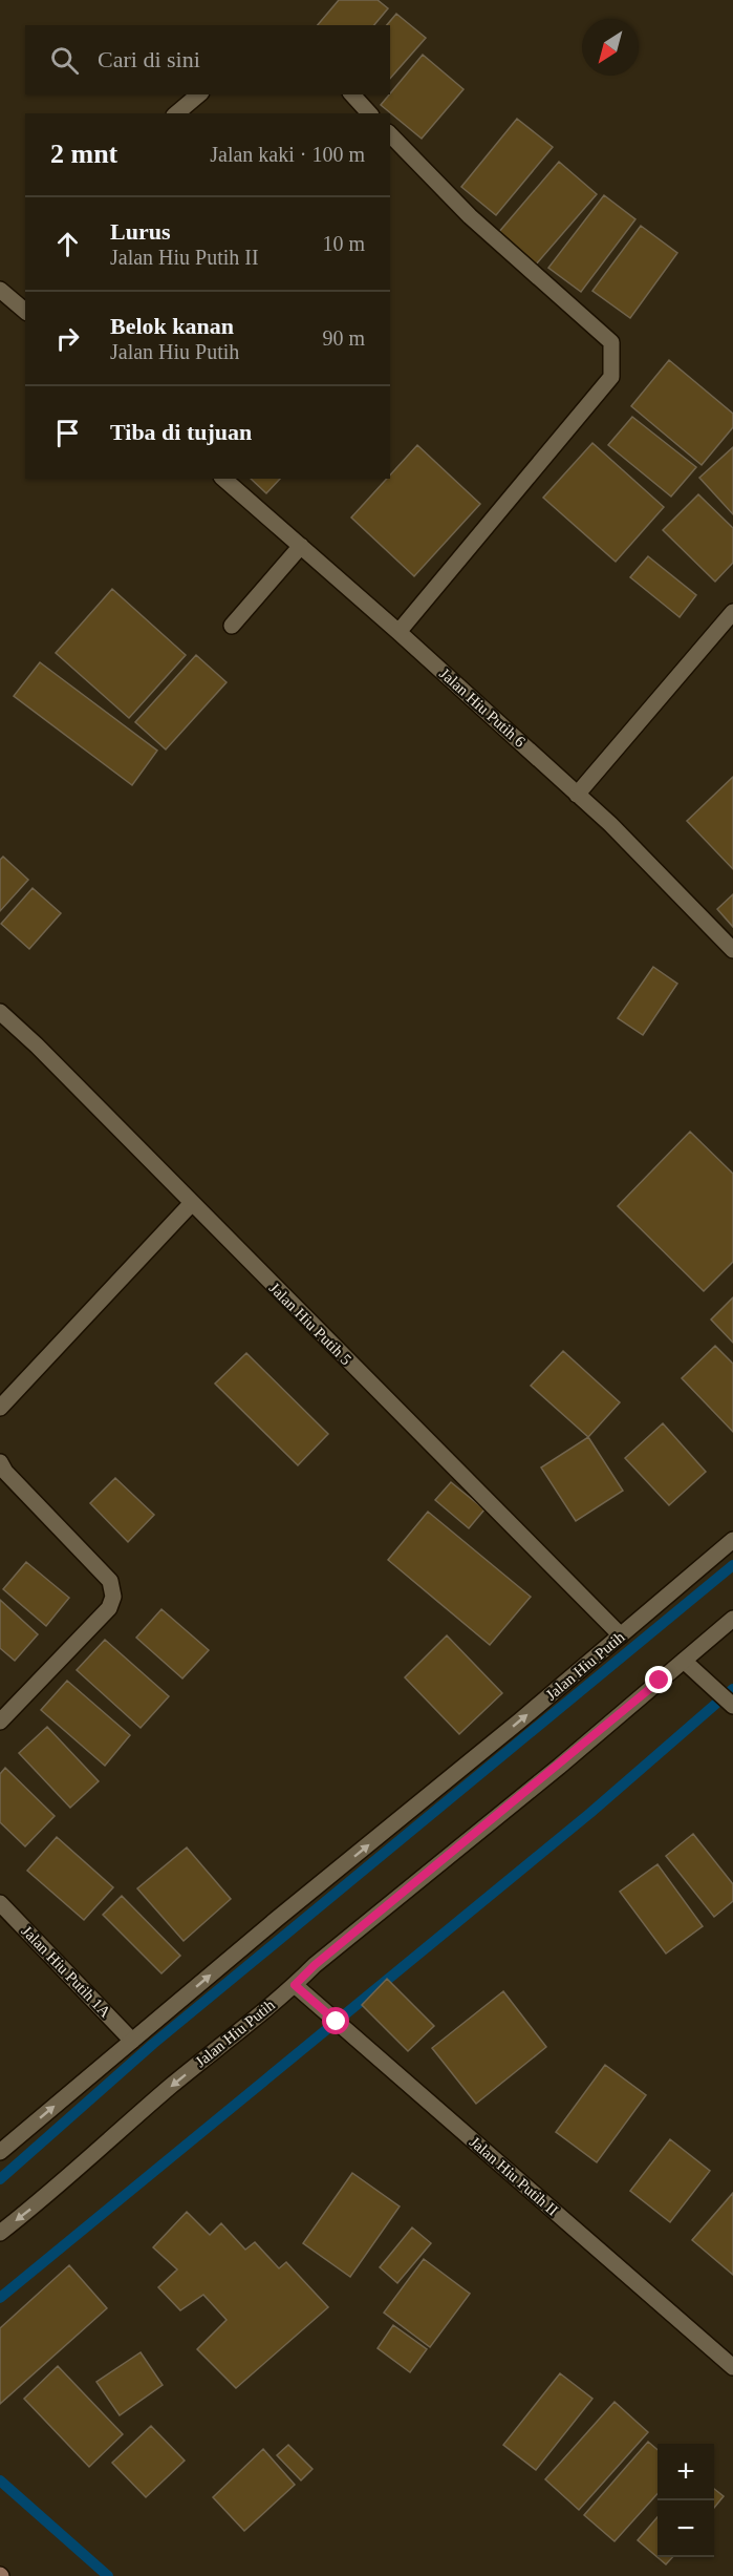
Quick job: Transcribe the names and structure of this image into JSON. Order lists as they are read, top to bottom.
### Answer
{
  "streets": {
    "street": [
      "Jalan Hiu Putih 6",
      "Jalan Hiu Putih 5",
      "Jalan Hiu Putih",
      "Jalan Hiu Putih 1A",
      "Jalan Hiu Putih II"
    ]
  },
  "crossings": [
    ["Jalan Hiu Putih 5", "Jalan Hiu Putih"],
    ["Jalan Hiu Putih", "Jalan Hiu Putih 1A"],
    ["Jalan Hiu Putih", "Jalan Hiu Putih II"]
  ],
  "north": "bottom left",
  "page": {
    "search": "Cari di sini",
    "heading": ["2 mnt", "Jalan kaki · 100 m"],
    "list": [
      ["Lurus", "Jalan Hiu Putih II", "10 m"],
      ["Belok kanan", "Jalan Hiu Putih", "90 m"],
      "Tiba di tujuan"
    ],
    "map_buttons": ["+", "−"]
  }
}
